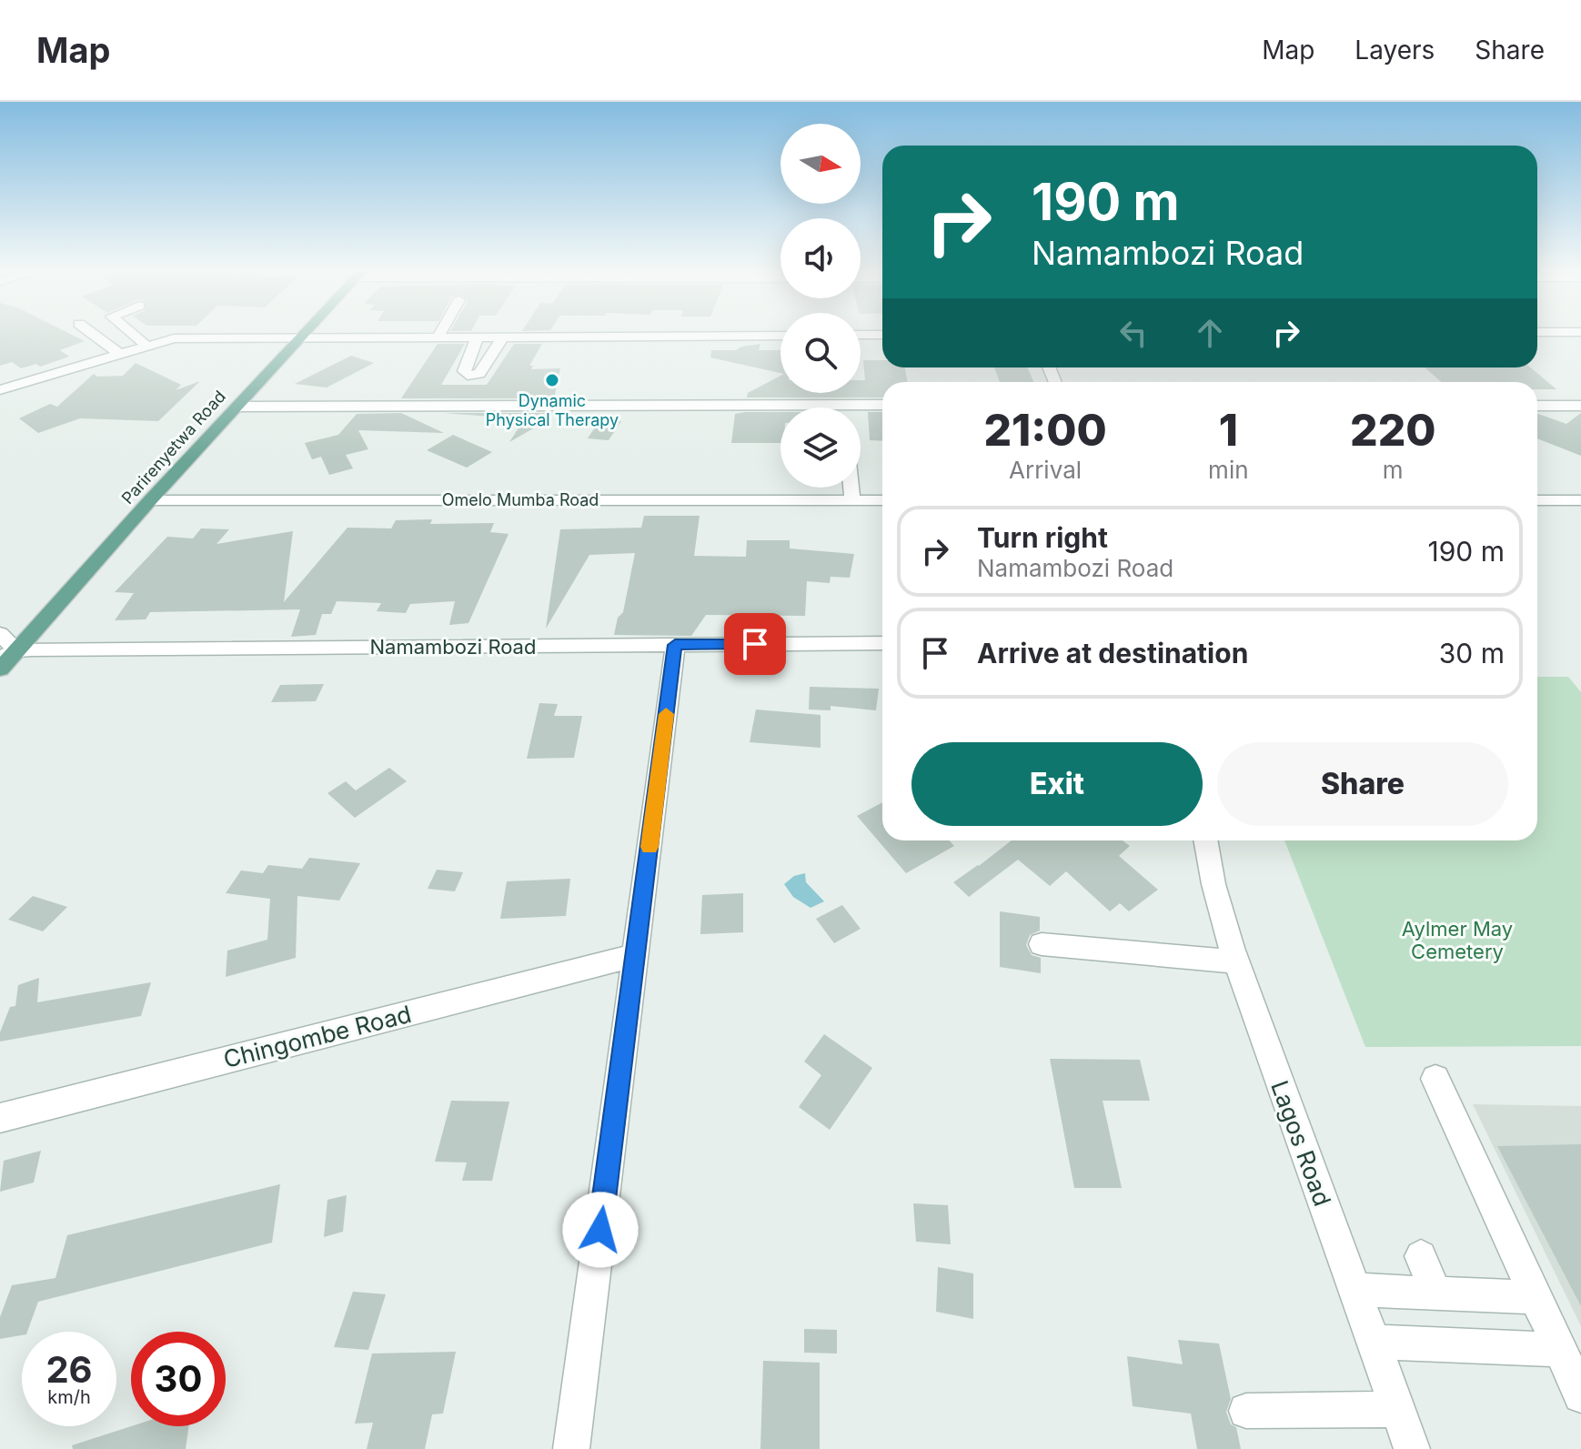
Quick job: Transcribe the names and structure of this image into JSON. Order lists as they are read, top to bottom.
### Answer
{
  "streets": {
    "main road": ["Parirenyetwa Road"],
    "street": [
      "Omelo Mumba Road",
      "Namambozi Road",
      "Chingombe Road",
      "Lagos Road"
    ]
  },
  "crossings": [
    ["Parirenyetwa Road", "Omelo Mumba Road"],
    ["Parirenyetwa Road", "Namambozi Road"]
  ],
  "parks": ["Aylmer May Cemetery"],
  "places": ["Dynamic Physical Therapy"],
  "north": "right",
  "page": {
    "header": "Map",
    "nav": ["Map", "Layers", "Share"],
    "turn": ["190 m", "Namambozi Road"],
    "eta": [
      "21:00",
      "Arrival",
      "1",
      "min",
      "220",
      "m"
    ],
    "list": [
      {
        "name": "Turn right",
        "note": "Namambozi Road",
        "value": "190 m"
      },
      {
        "name": "Arrive at destination",
        "value": "30 m"
      }
    ],
    "buttons": ["Exit", "Share"],
    "speed": "26 km/h",
    "limit": "30"
  }
}
